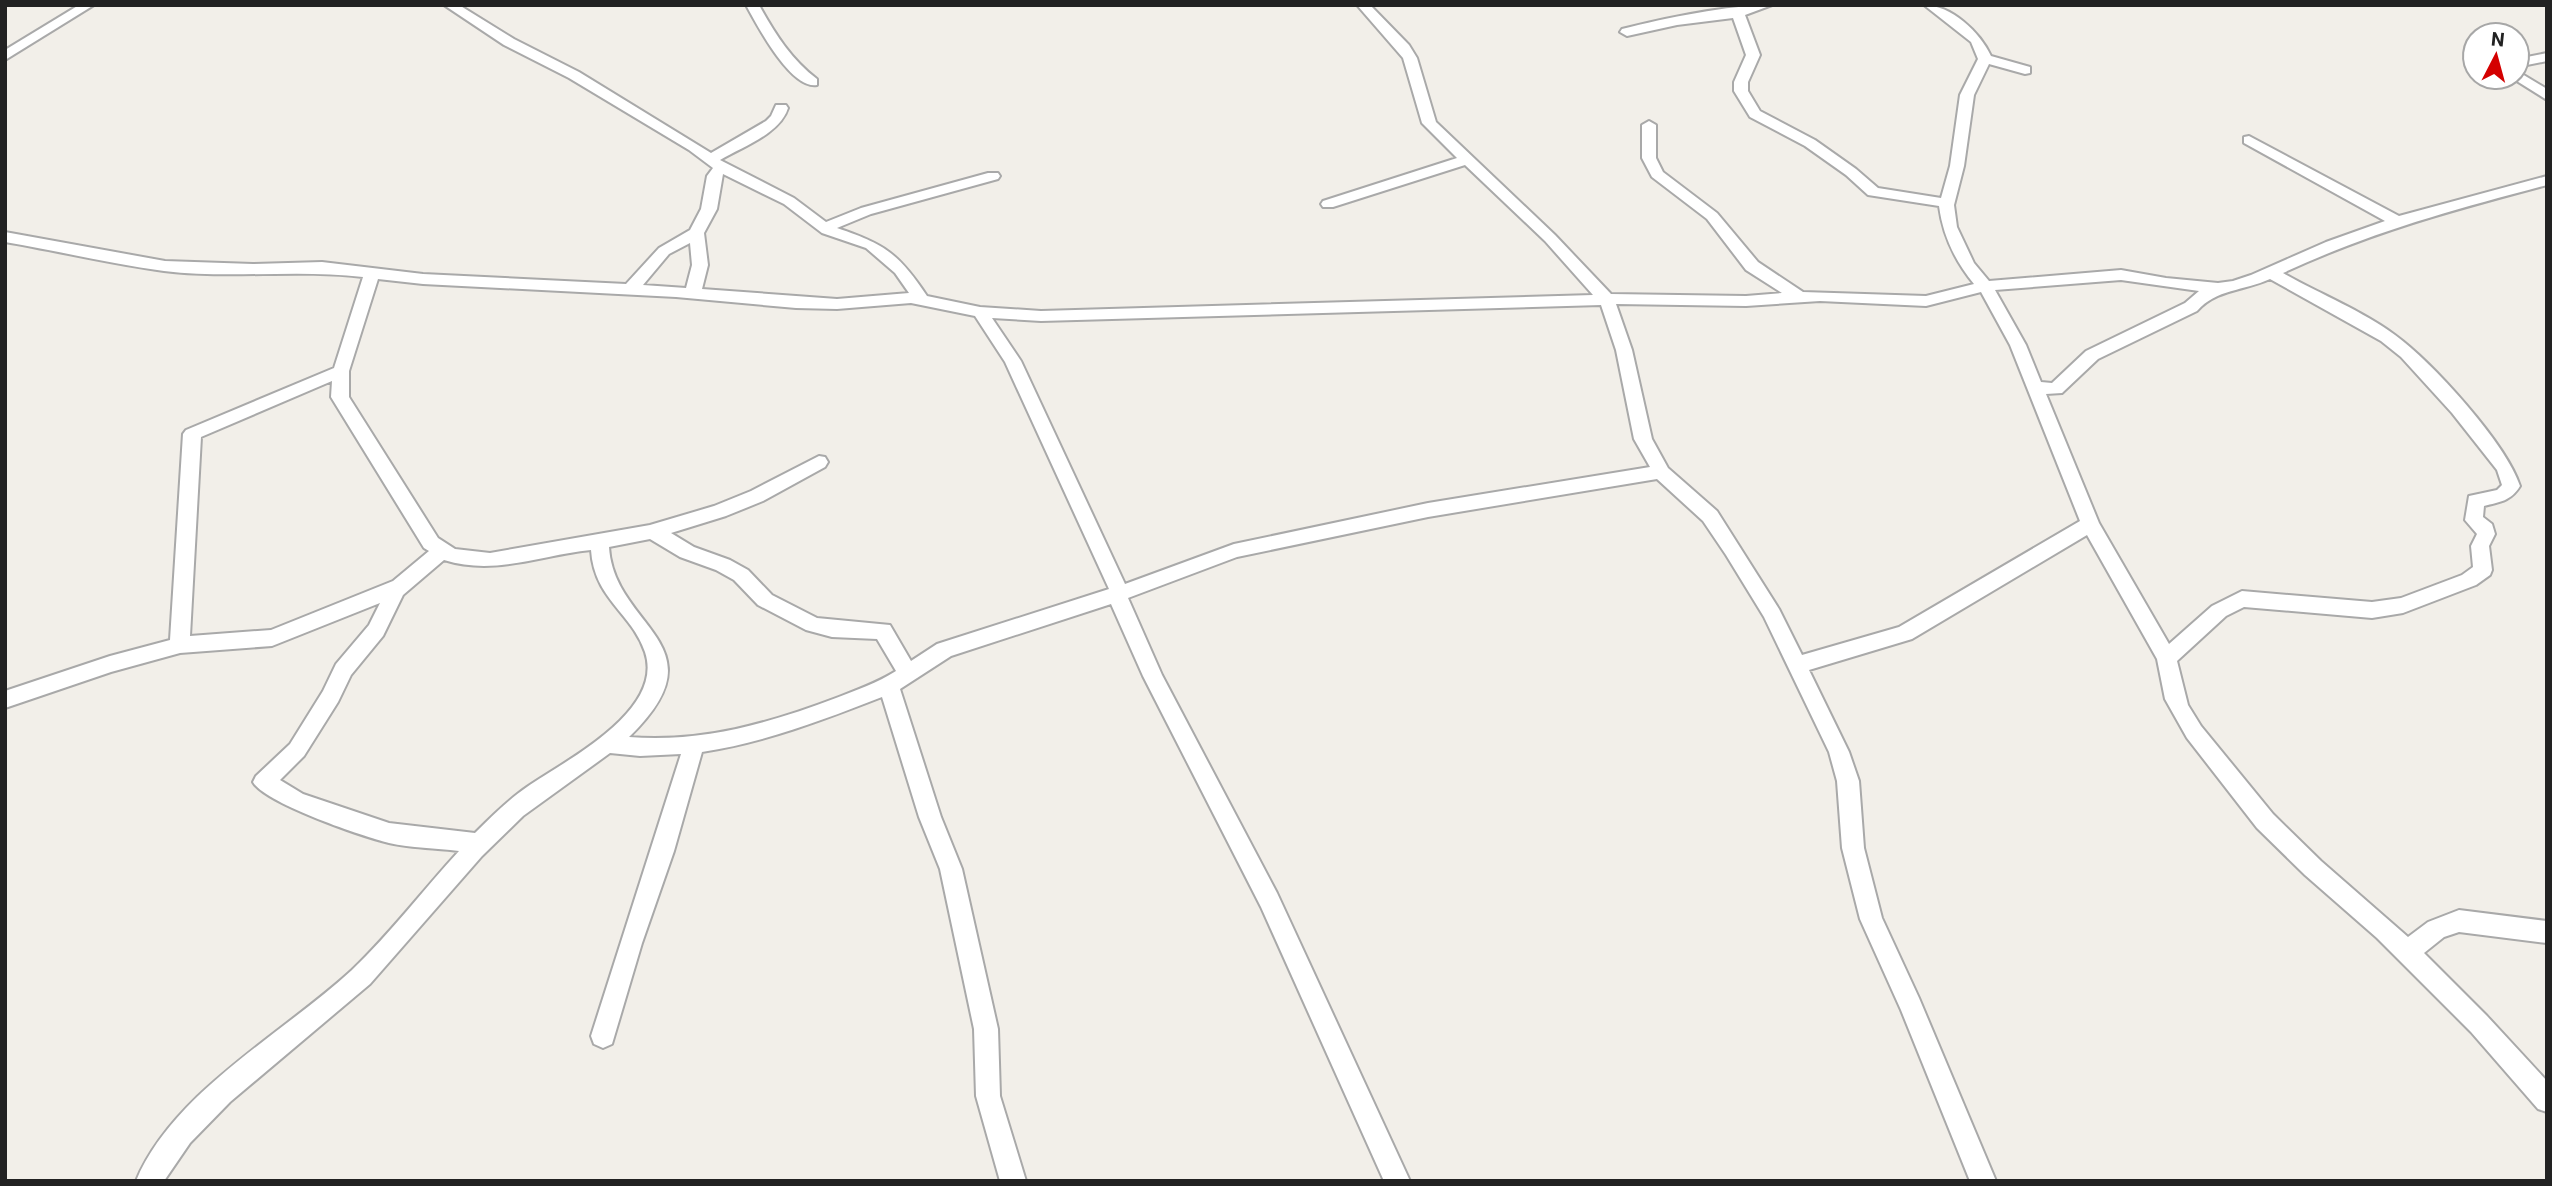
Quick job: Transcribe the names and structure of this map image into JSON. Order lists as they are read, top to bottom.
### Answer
{
  "north": "top"
}
